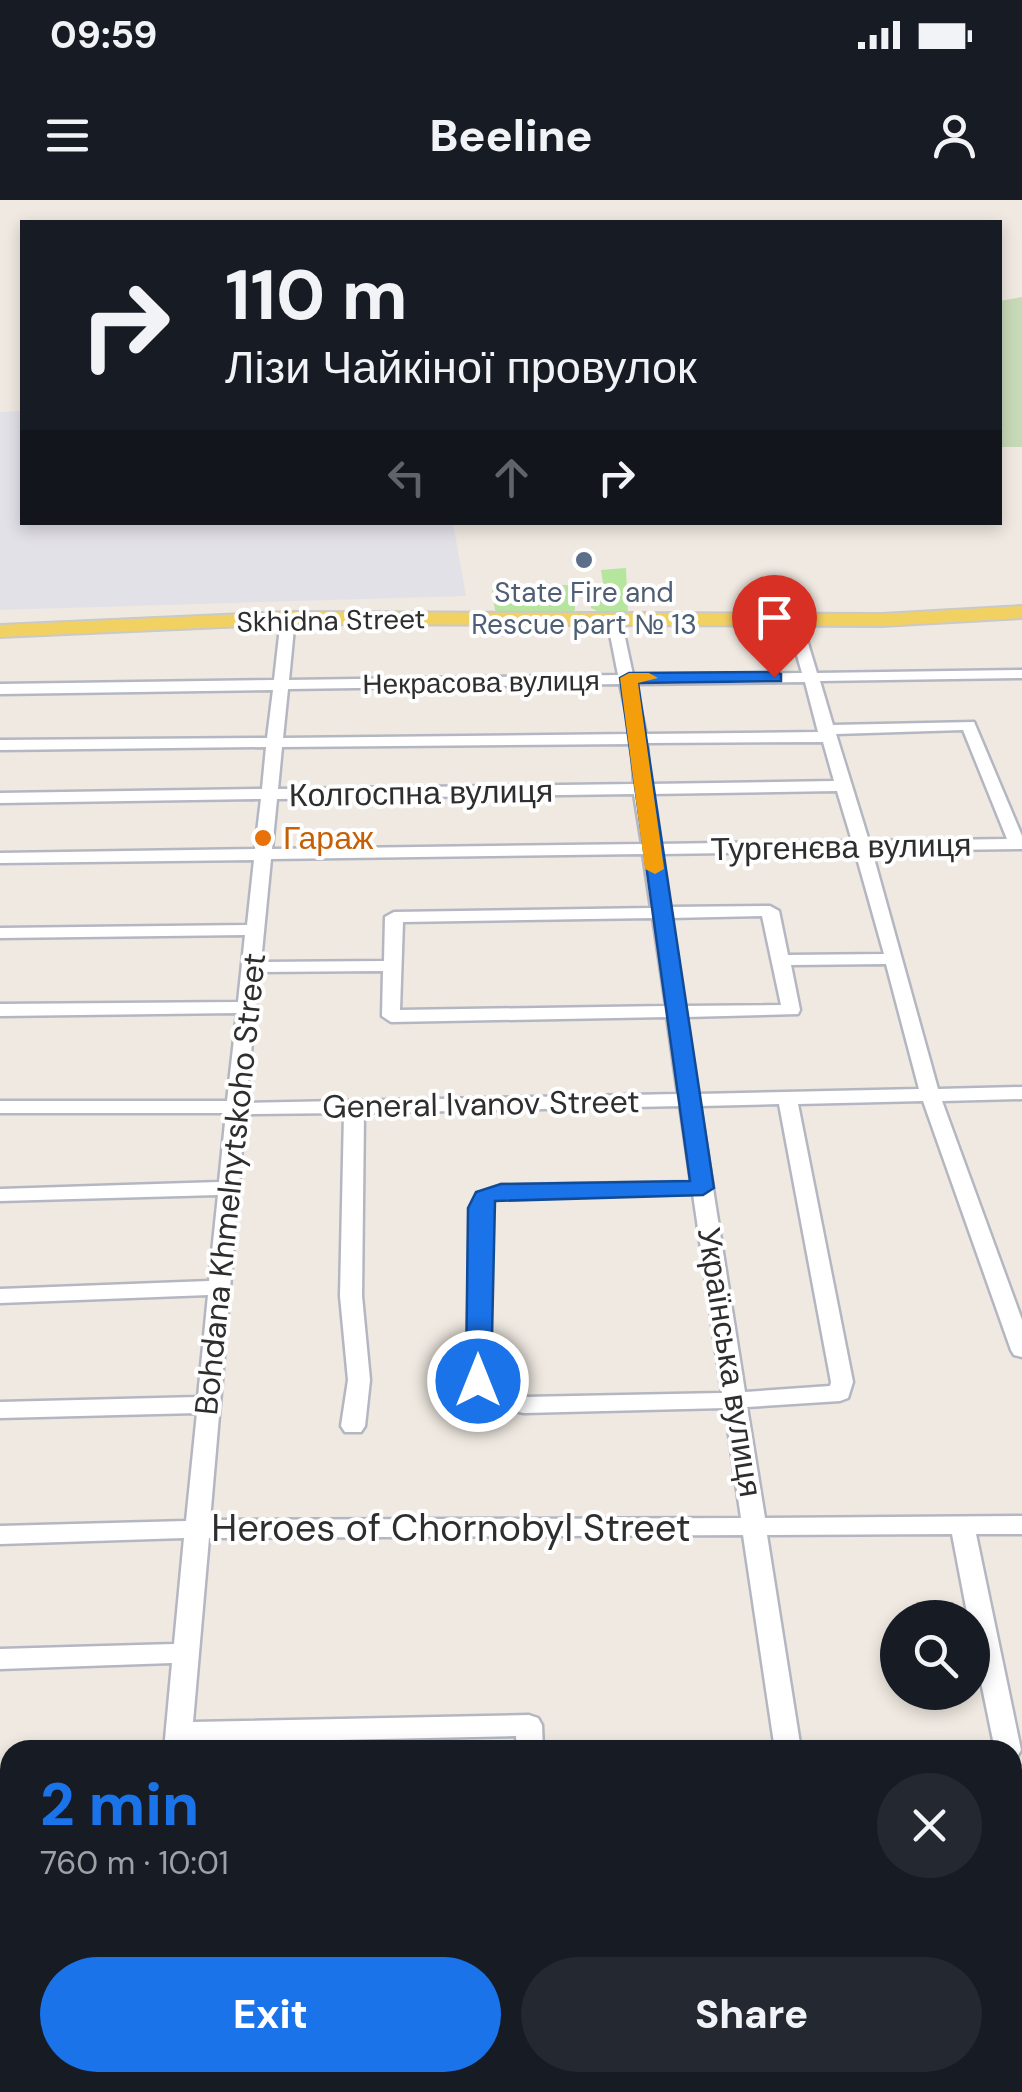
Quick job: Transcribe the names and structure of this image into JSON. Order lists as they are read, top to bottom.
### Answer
{
  "streets": {
    "main road": ["Skhidna Street"],
    "street": [
      "Некрасова вулиця",
      "Колгоспна вулиця",
      "Тургенєва вулиця",
      "General Ivanov Street",
      "Bohdana Khmelnytskoho Street",
      "Українська вулиця",
      "Heroes of Chornobyl Street"
    ]
  },
  "crossings": [
    ["Skhidna Street", "Bohdana Khmelnytskoho Street"],
    ["Skhidna Street", "Українська вулиця"],
    ["Некрасова вулиця", "Bohdana Khmelnytskoho Street"],
    ["Некрасова вулиця", "Українська вулиця"],
    ["Колгоспна вулиця", "Bohdana Khmelnytskoho Street"],
    ["Колгоспна вулиця", "Українська вулиця"],
    ["Тургенєва вулиця", "Bohdana Khmelnytskoho Street"],
    ["Тургенєва вулиця", "Українська вулиця"],
    ["General Ivanov Street", "Bohdana Khmelnytskoho Street"],
    ["General Ivanov Street", "Українська вулиця"],
    ["Bohdana Khmelnytskoho Street", "Heroes of Chornobyl Street"],
    ["Українська вулиця", "Heroes of Chornobyl Street"]
  ],
  "places": ["State Fire and Rescue part № 13", "Гараж"],
  "page": {
    "status": "09:59",
    "header": "Beeline",
    "turn": ["110 m", "Лізи Чайкіної провулок"],
    "heading": ["2 min", "760 m · 10:01"],
    "buttons": ["Exit", "Share"]
  }
}
